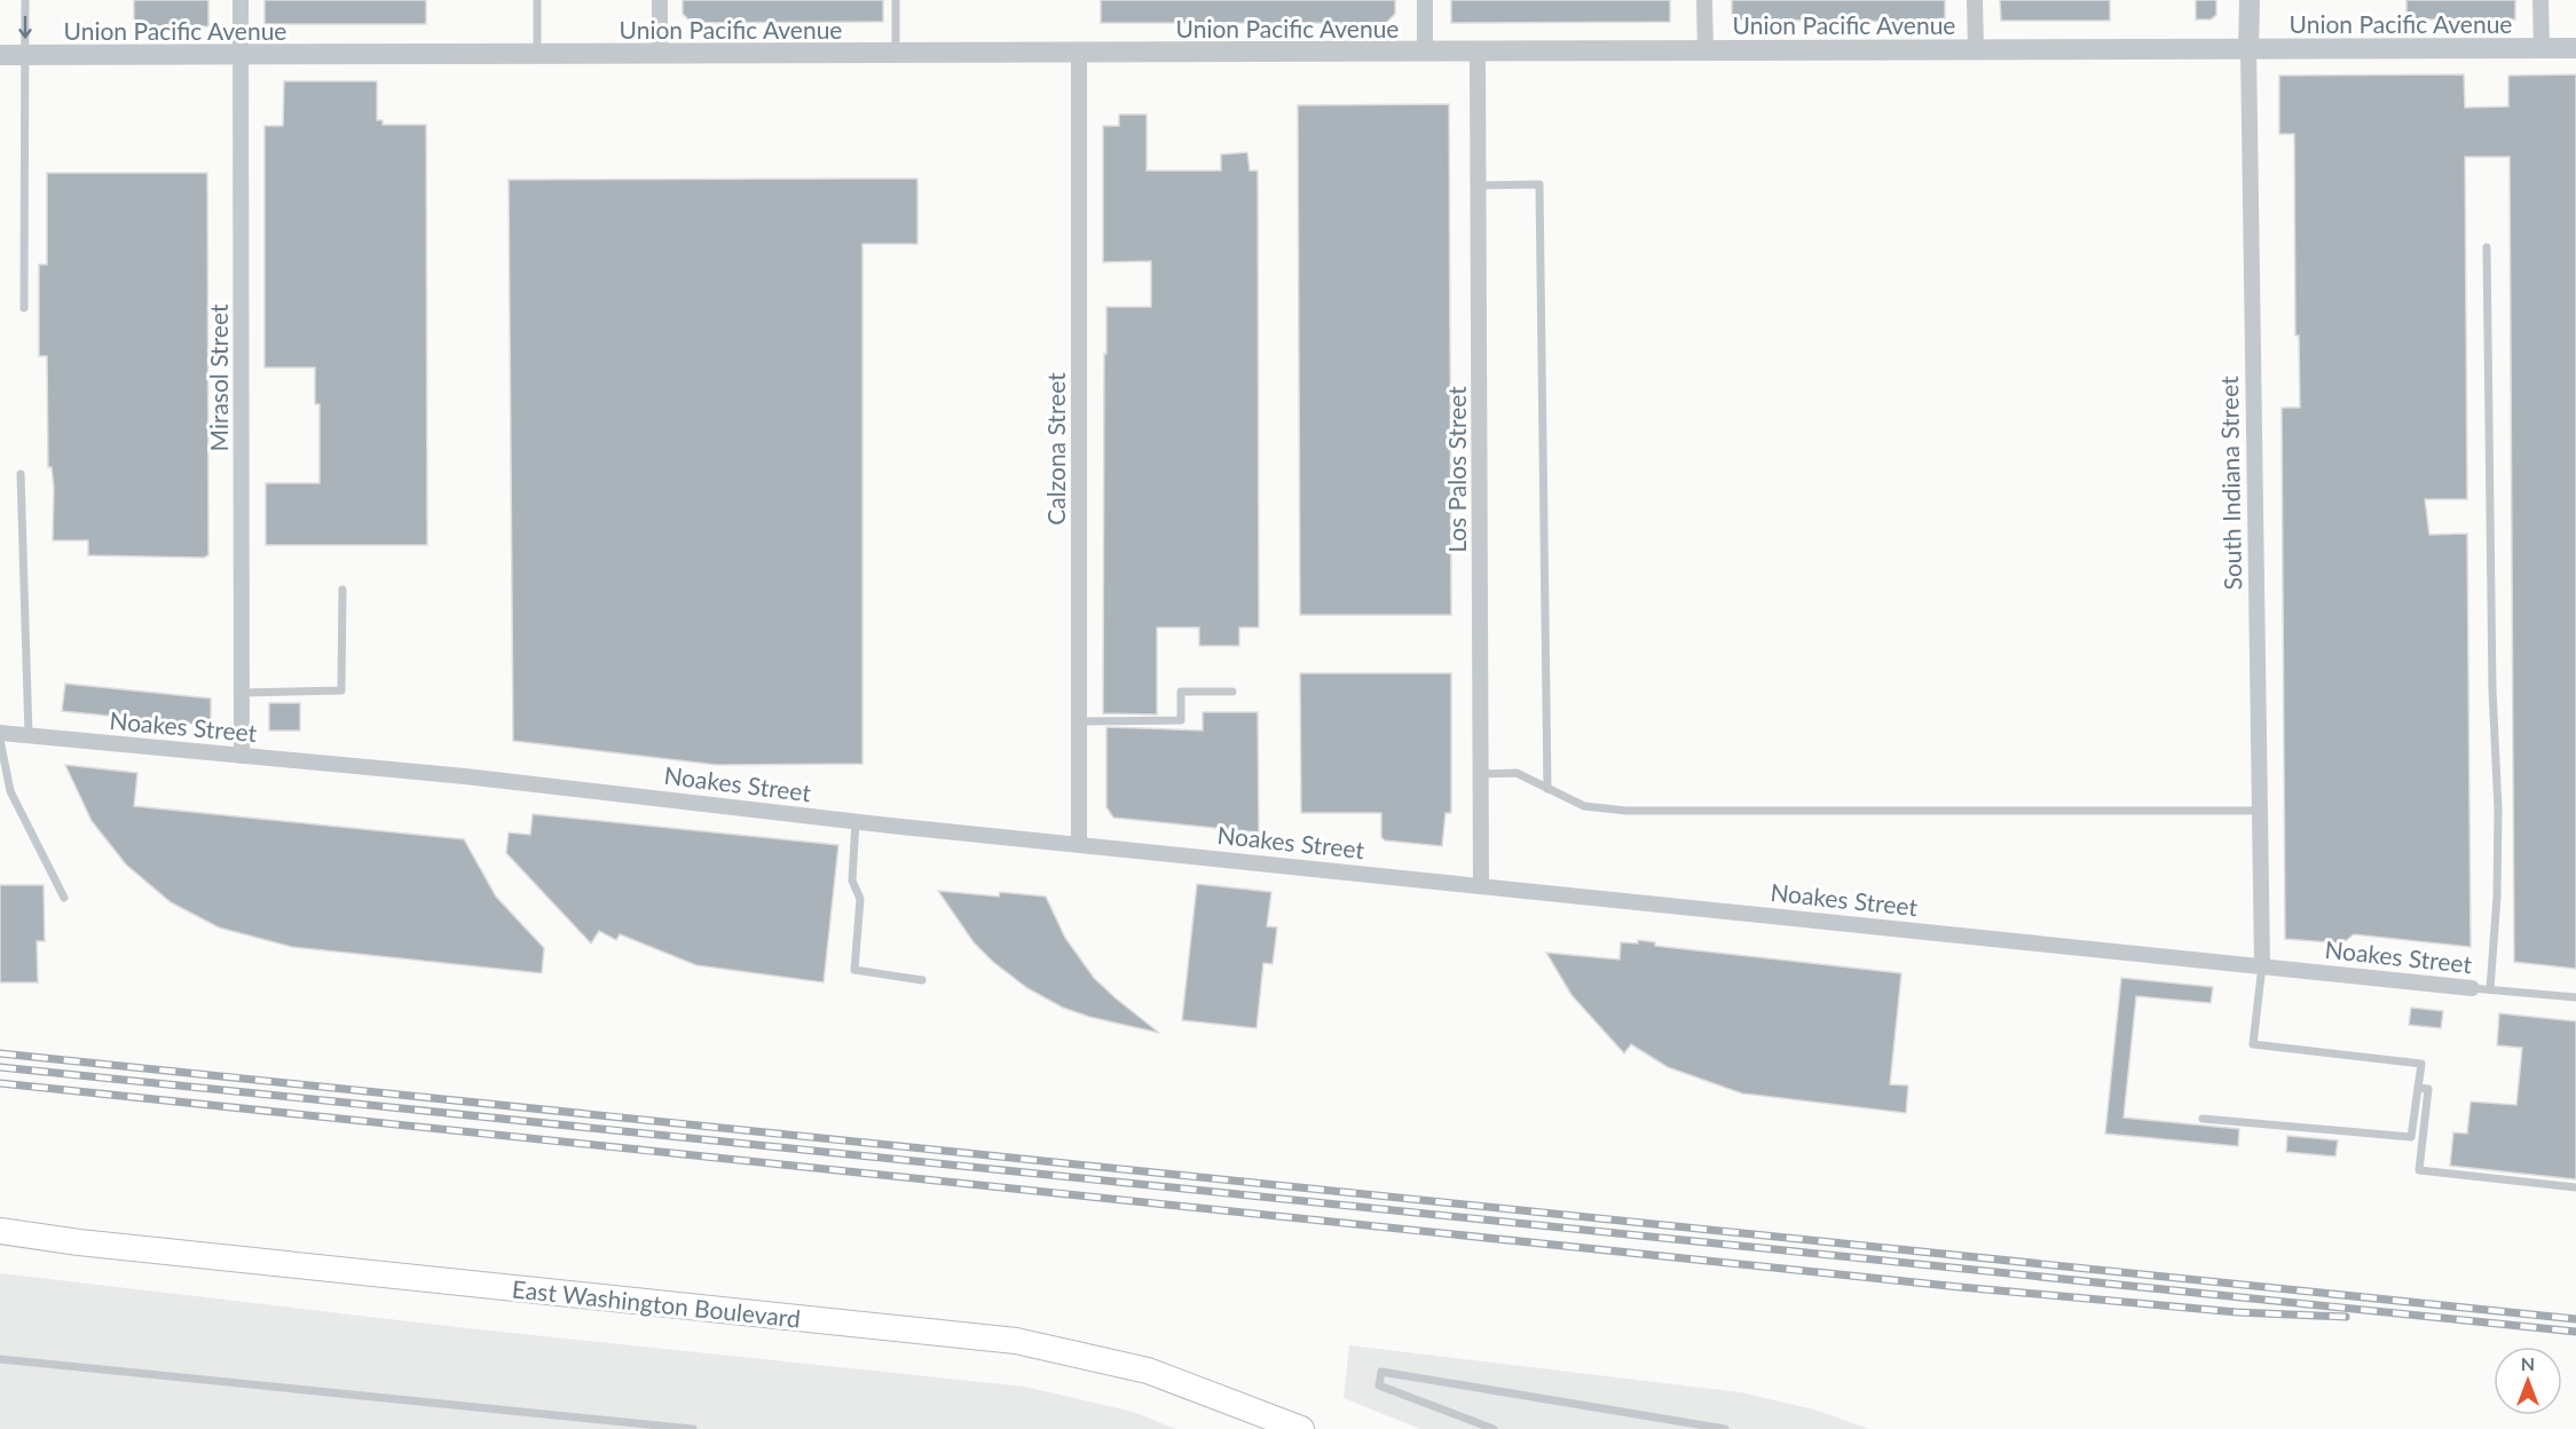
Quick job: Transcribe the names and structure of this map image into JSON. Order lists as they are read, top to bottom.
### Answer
{
  "streets": {
    "main road": ["East Washington Boulevard"],
    "street": [
      "Union Pacific Avenue",
      "Mirasol Street",
      "Calzona Street",
      "Los Palos Street",
      "South Indiana Street",
      "Noakes Street"
    ]
  },
  "crossings": [
    ["Union Pacific Avenue", "Mirasol Street"],
    ["Union Pacific Avenue", "Calzona Street"],
    ["Union Pacific Avenue", "Los Palos Street"],
    ["Union Pacific Avenue", "South Indiana Street"],
    ["Mirasol Street", "Noakes Street"],
    ["Calzona Street", "Noakes Street"],
    ["Los Palos Street", "Noakes Street"],
    ["South Indiana Street", "Noakes Street"]
  ],
  "north": "top"
}
